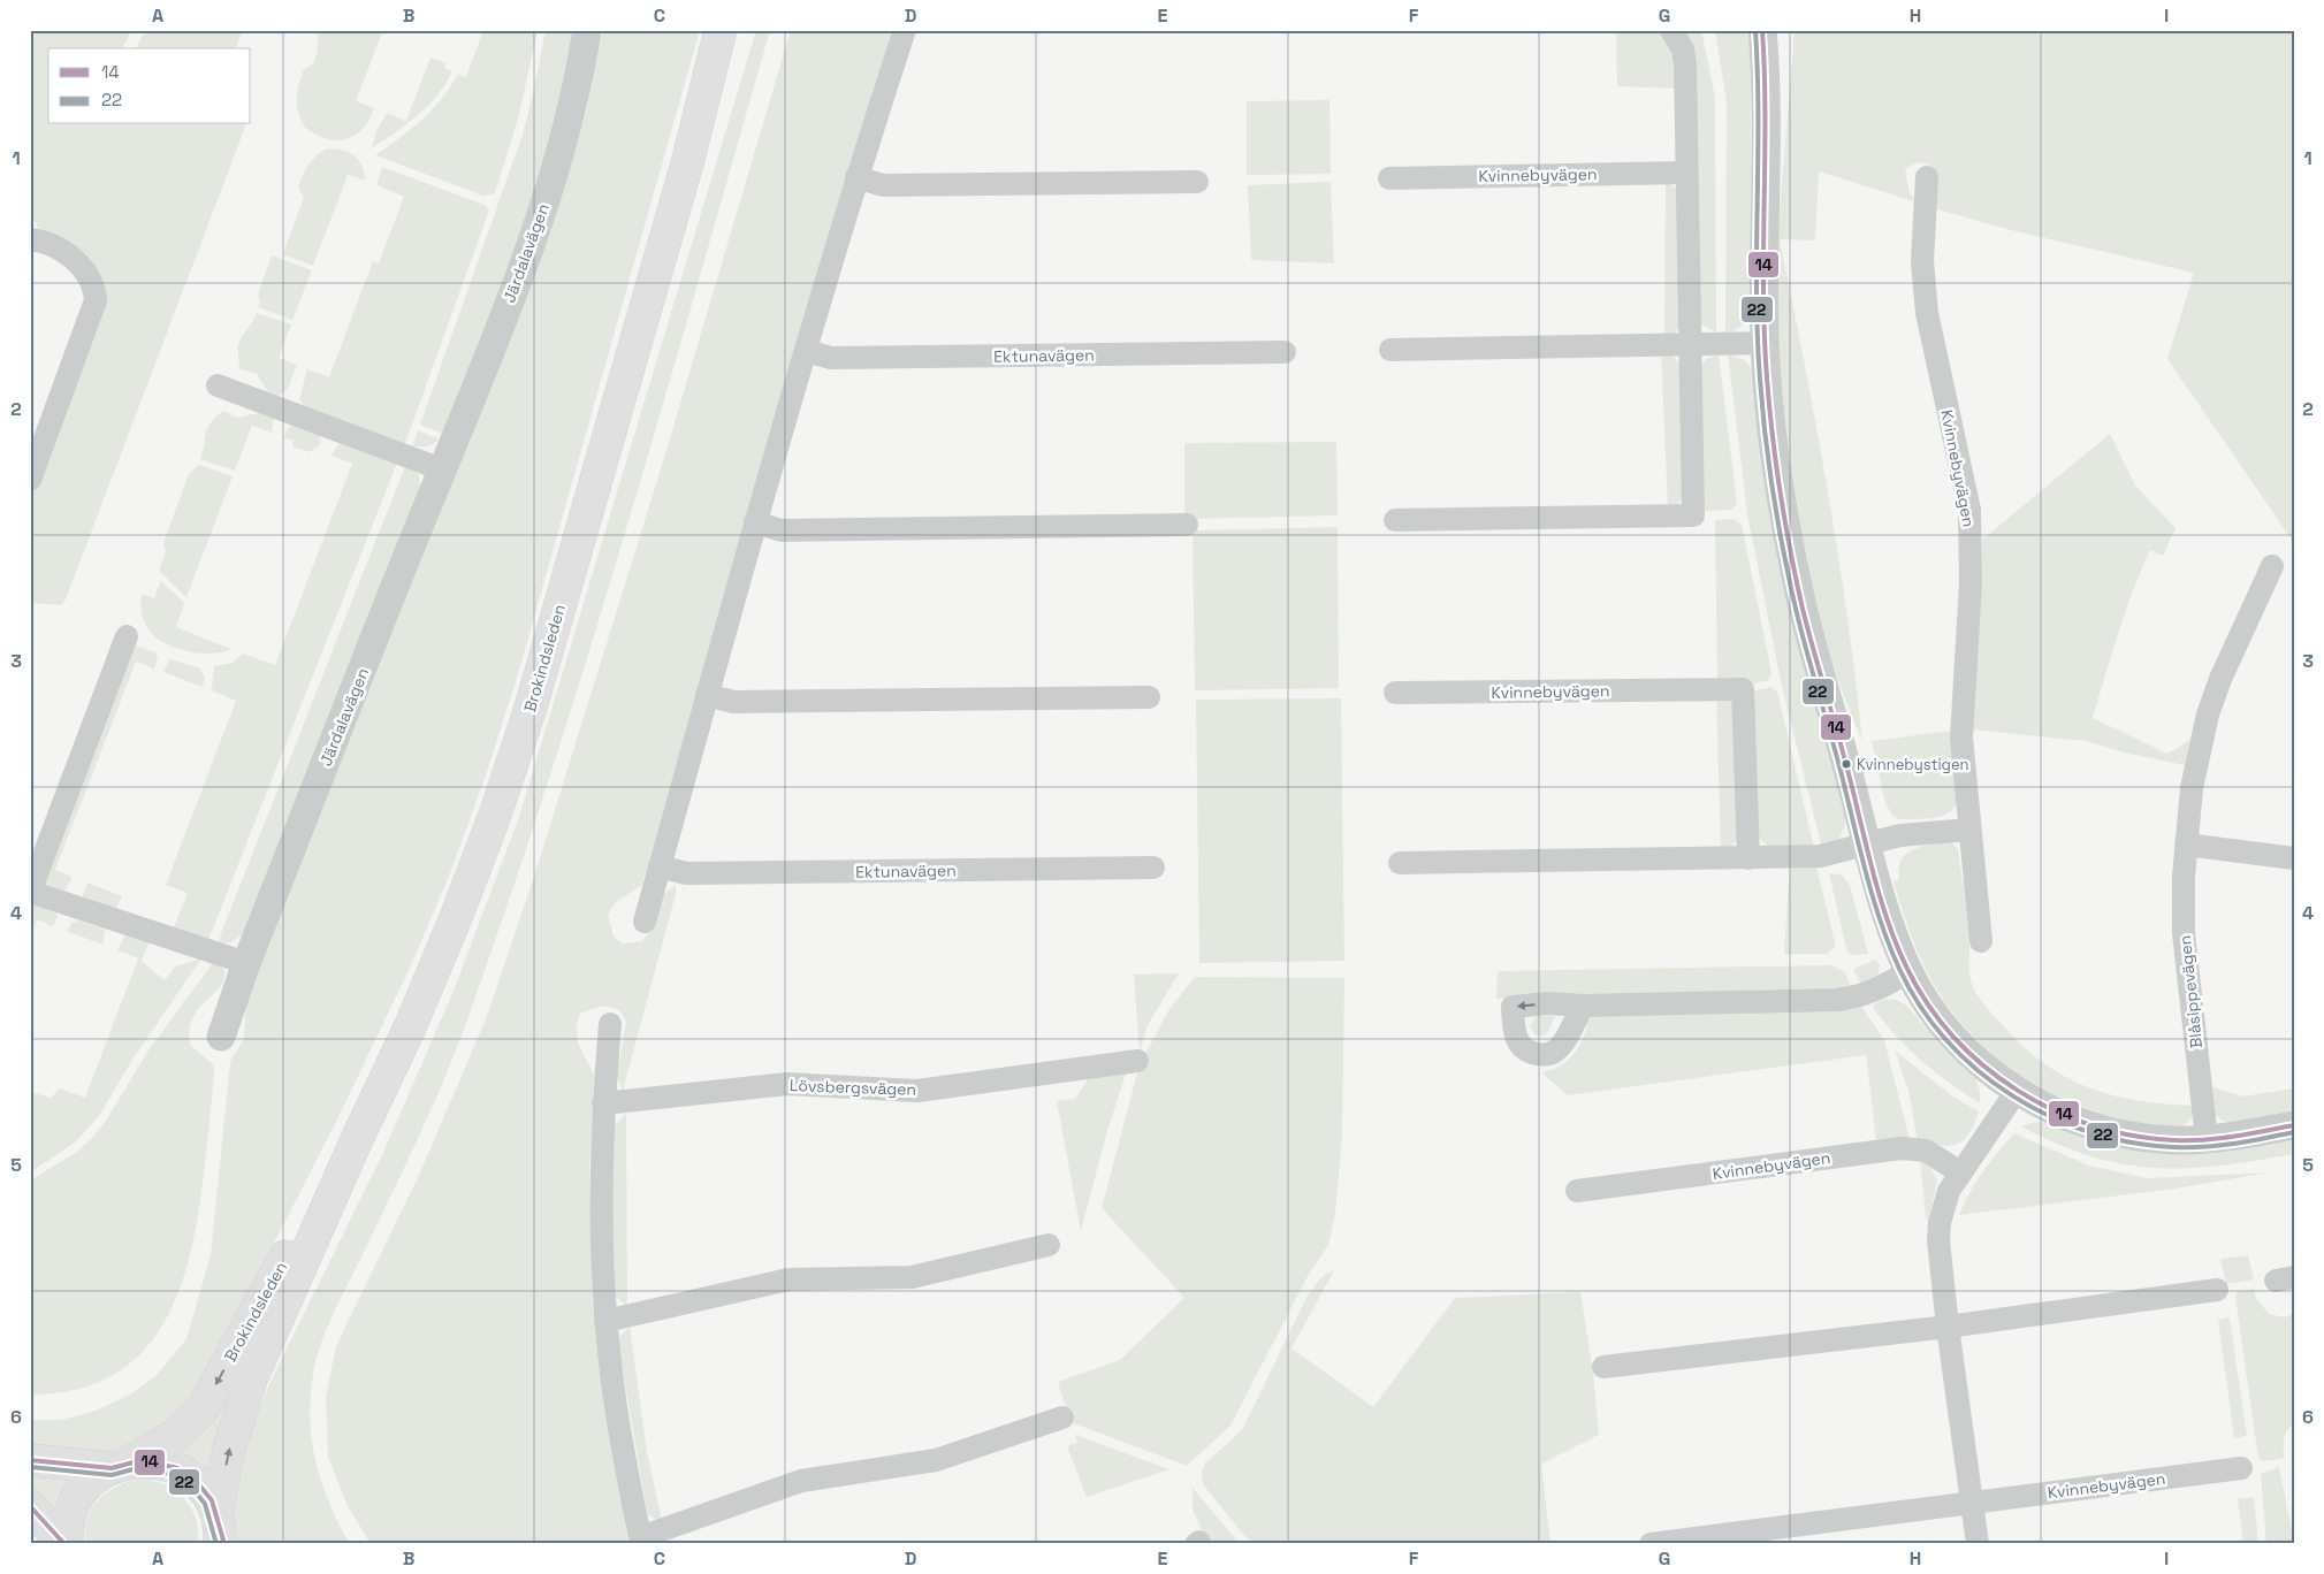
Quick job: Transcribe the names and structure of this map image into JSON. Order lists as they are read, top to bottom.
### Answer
{
  "streets": {
    "main road": ["Brokindsleden"],
    "street": [
      "Kvinnebyvägen",
      "Järdalavägen",
      "Ektunavägen",
      "Blåsippevägen",
      "Lövsbergsvägen"
    ]
  },
  "places": ["Kvinnebystigen"],
  "lines": ["transit line 14", "transit line 22"],
  "legend": ["14", "22"],
  "grid": {
    "columns": [
      "A",
      "B",
      "C",
      "D",
      "E",
      "F",
      "G",
      "H",
      "I"
    ],
    "rows": [
      "1",
      "2",
      "3",
      "4",
      "5",
      "6"
    ]
  }
}
